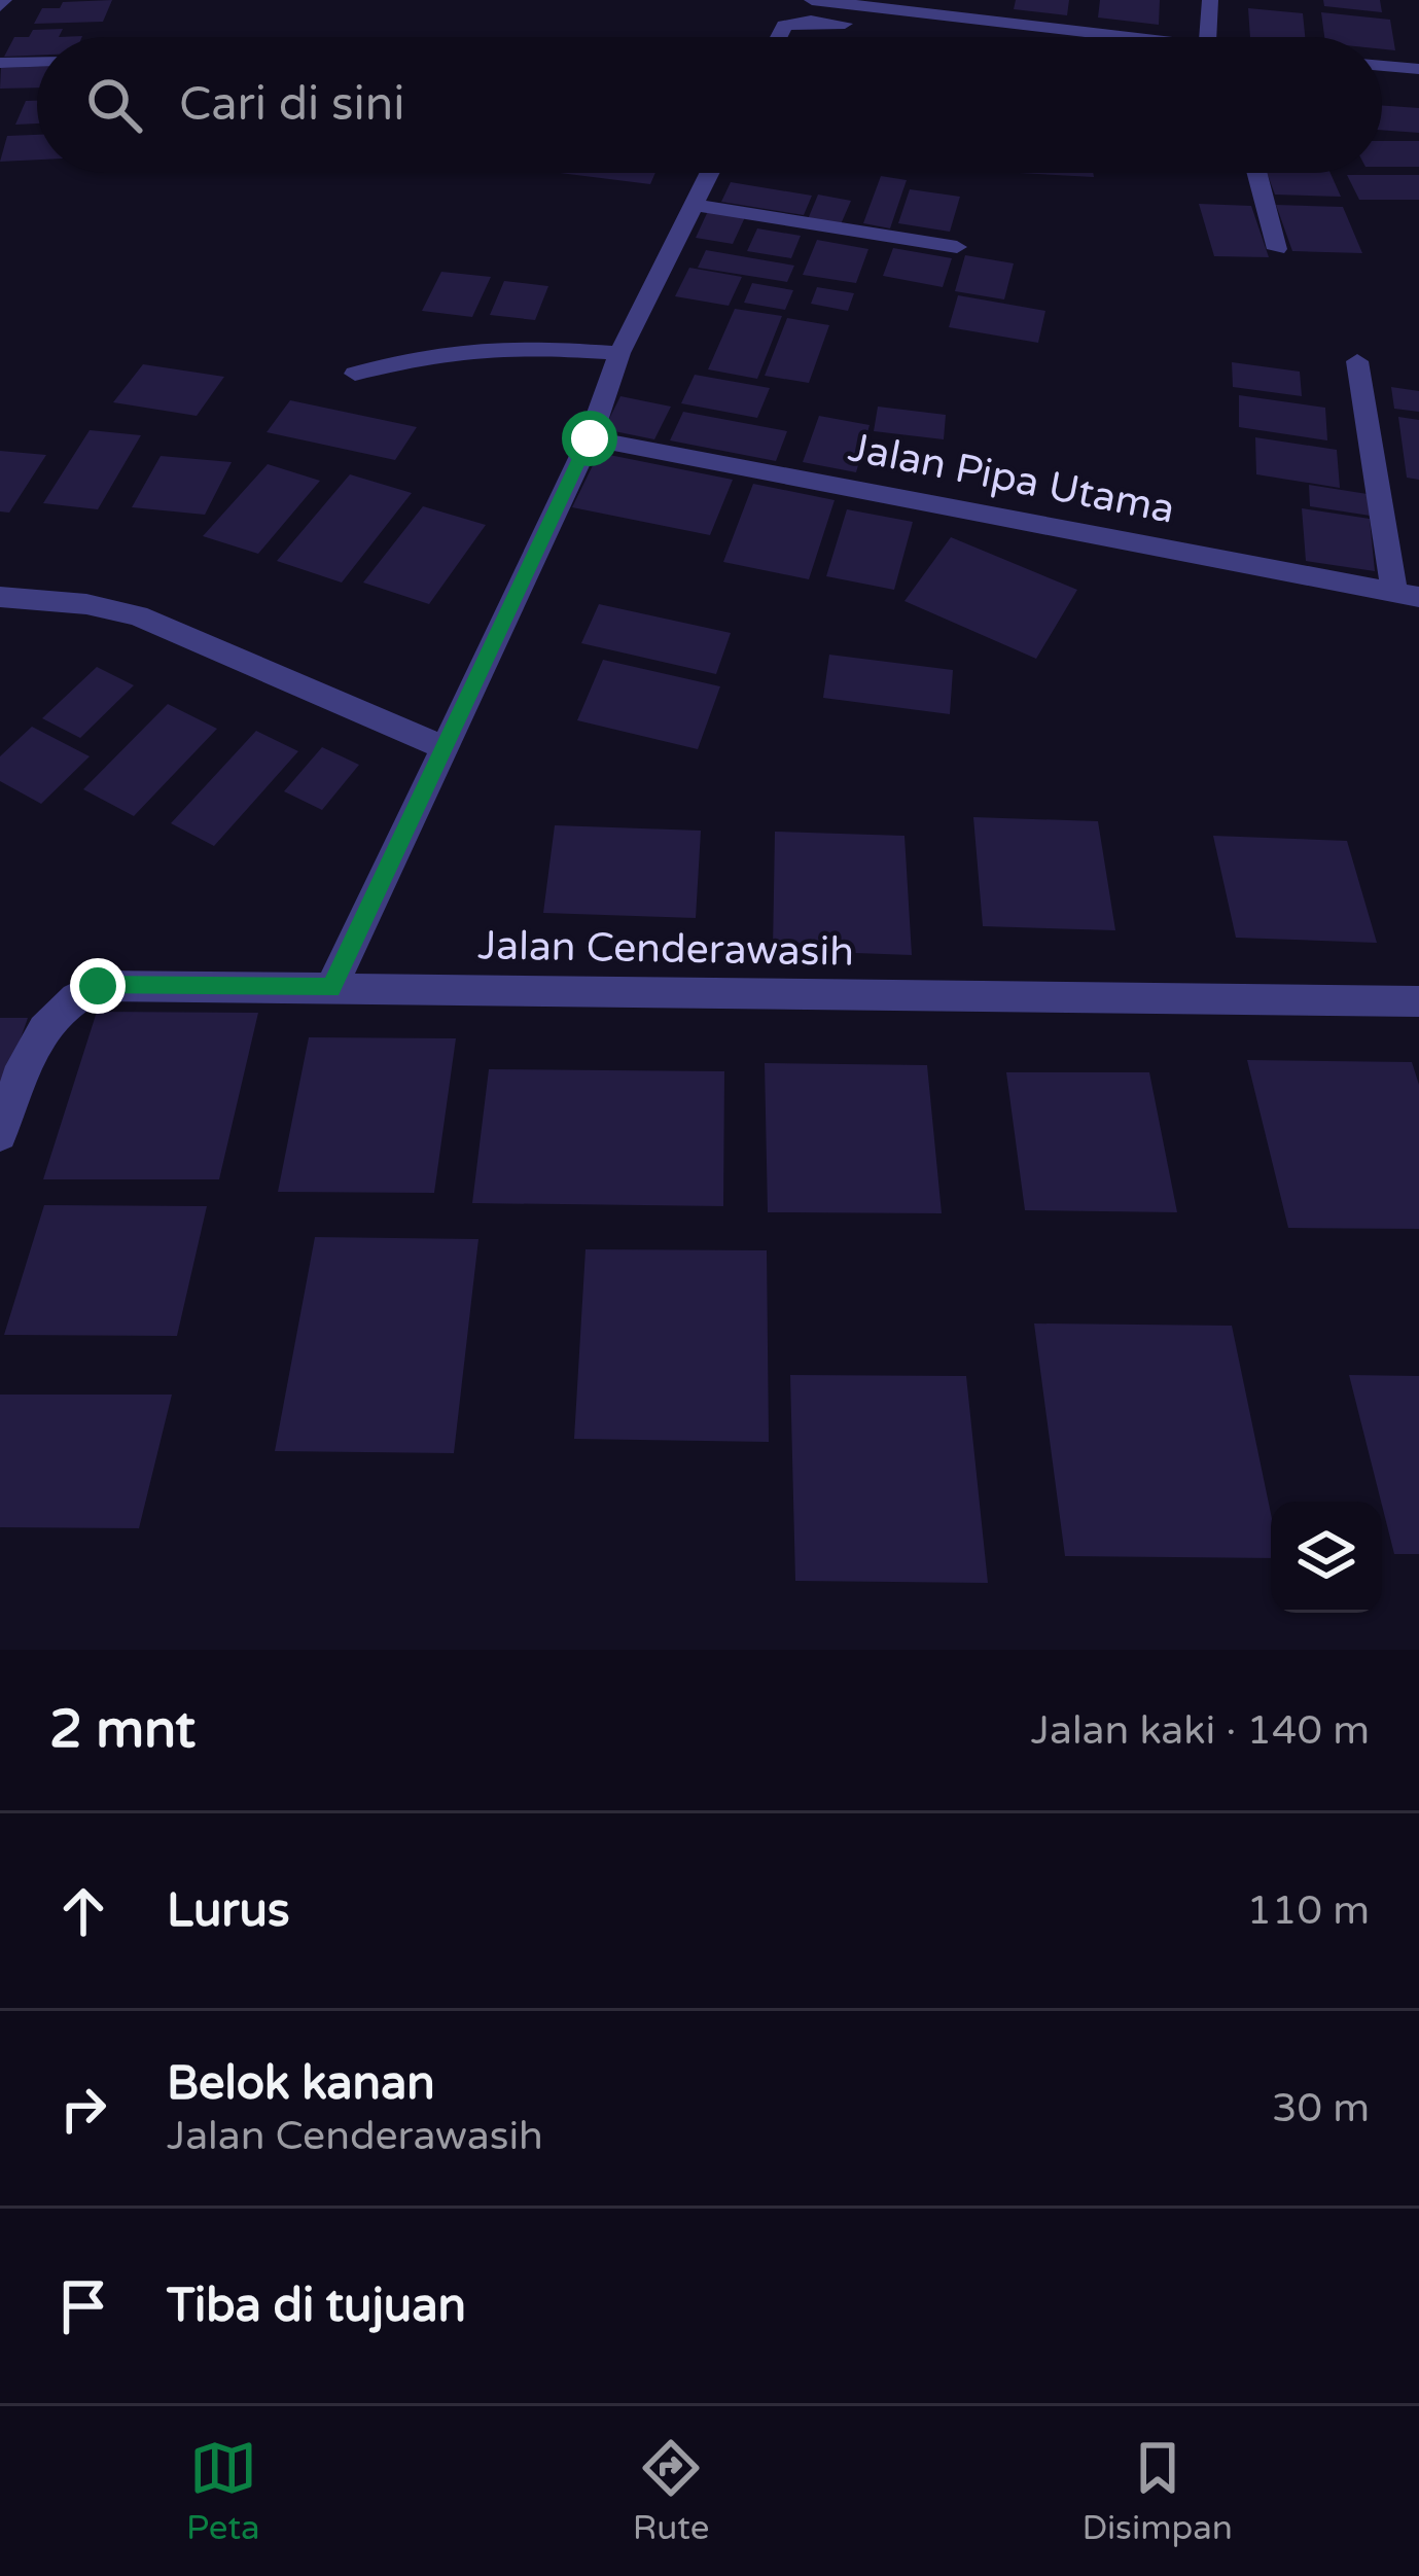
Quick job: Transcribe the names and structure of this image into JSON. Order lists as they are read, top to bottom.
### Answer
{
  "streets": {
    "street": ["Jalan Pipa Utama", "Jalan Cenderawasih"]
  },
  "page": {
    "search": "Cari di sini",
    "heading": ["2 mnt", "Jalan kaki · 140 m"],
    "list": [
      ["Lurus", "110 m"],
      ["Belok kanan", "Jalan Cenderawasih", "30 m"],
      "Tiba di tujuan"
    ],
    "nav": ["Peta", "Rute", "Disimpan"]
  }
}
